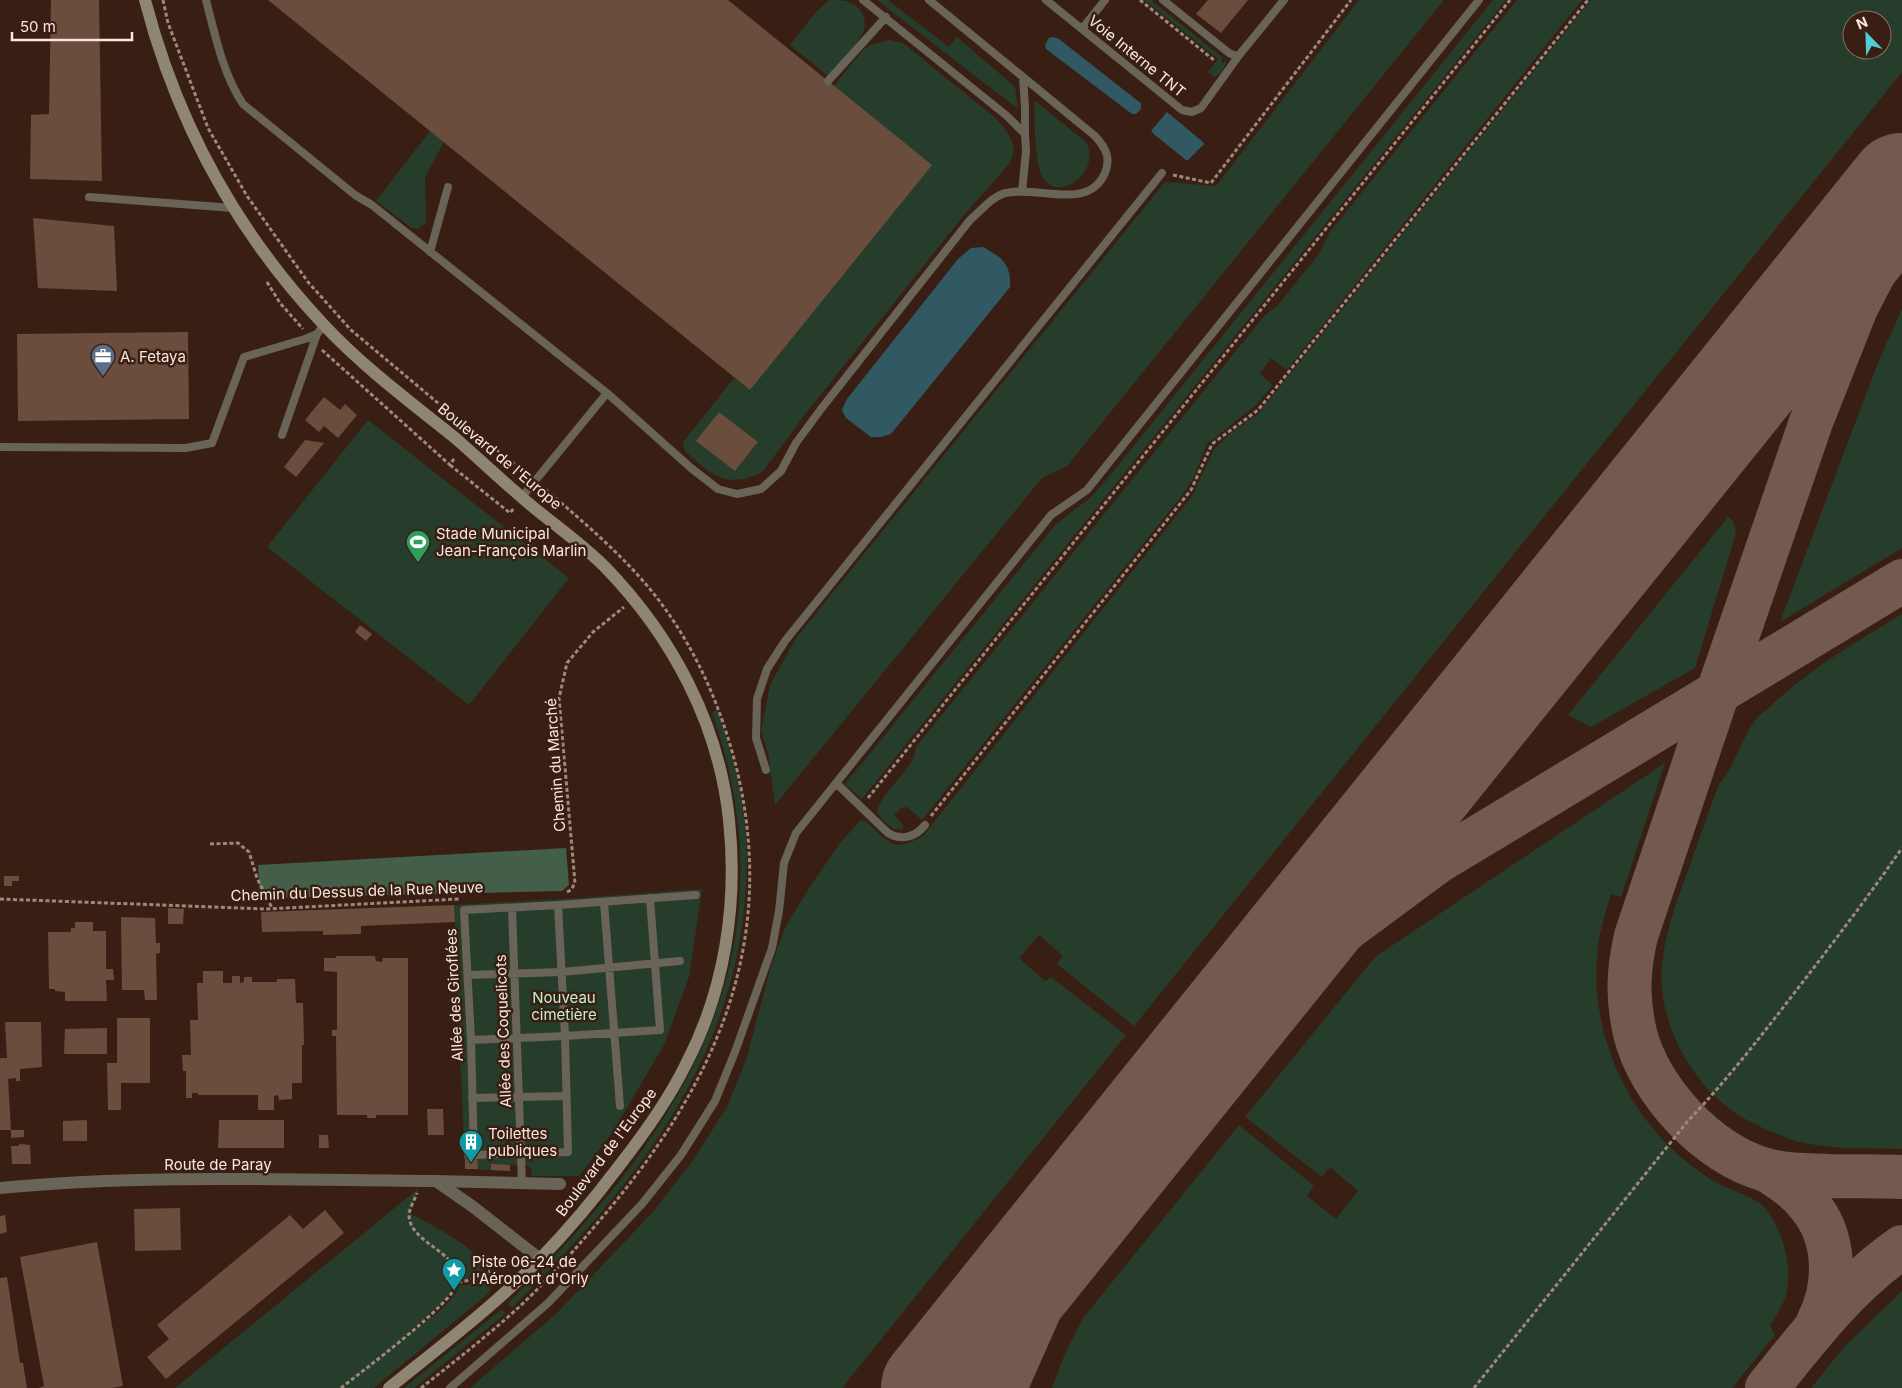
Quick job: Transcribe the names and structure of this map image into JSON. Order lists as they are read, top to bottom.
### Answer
{
  "streets": {
    "main road": ["Boulevard de l'Europe"],
    "street": ["Route de Paray"],
    "lane": ["Voie Interne TNT", "Allée des Giroflées", "Allée des Coquelicots"],
    "path": ["Chemin du Marché", "Chemin du Dessus de la Rue Neuve"]
  },
  "crossings": [
    ["Boulevard de l'Europe", "Chemin du Marché"],
    ["Allée des Giroflées", "Allée des Coquelicots"],
    ["Allée des Coquelicots", "Route de Paray"]
  ],
  "parks": ["Nouveau cimetière"],
  "places": {
    "office": ["A. Fetaya"],
    "sports": ["Stade Municipal Jean-François Marlin"],
    "building": ["Toilettes publiques"],
    "place": ["Piste 06-24 de l'Aéroport d'Orly"]
  },
  "scale_bar": "50 m",
  "north": "top left"
}
